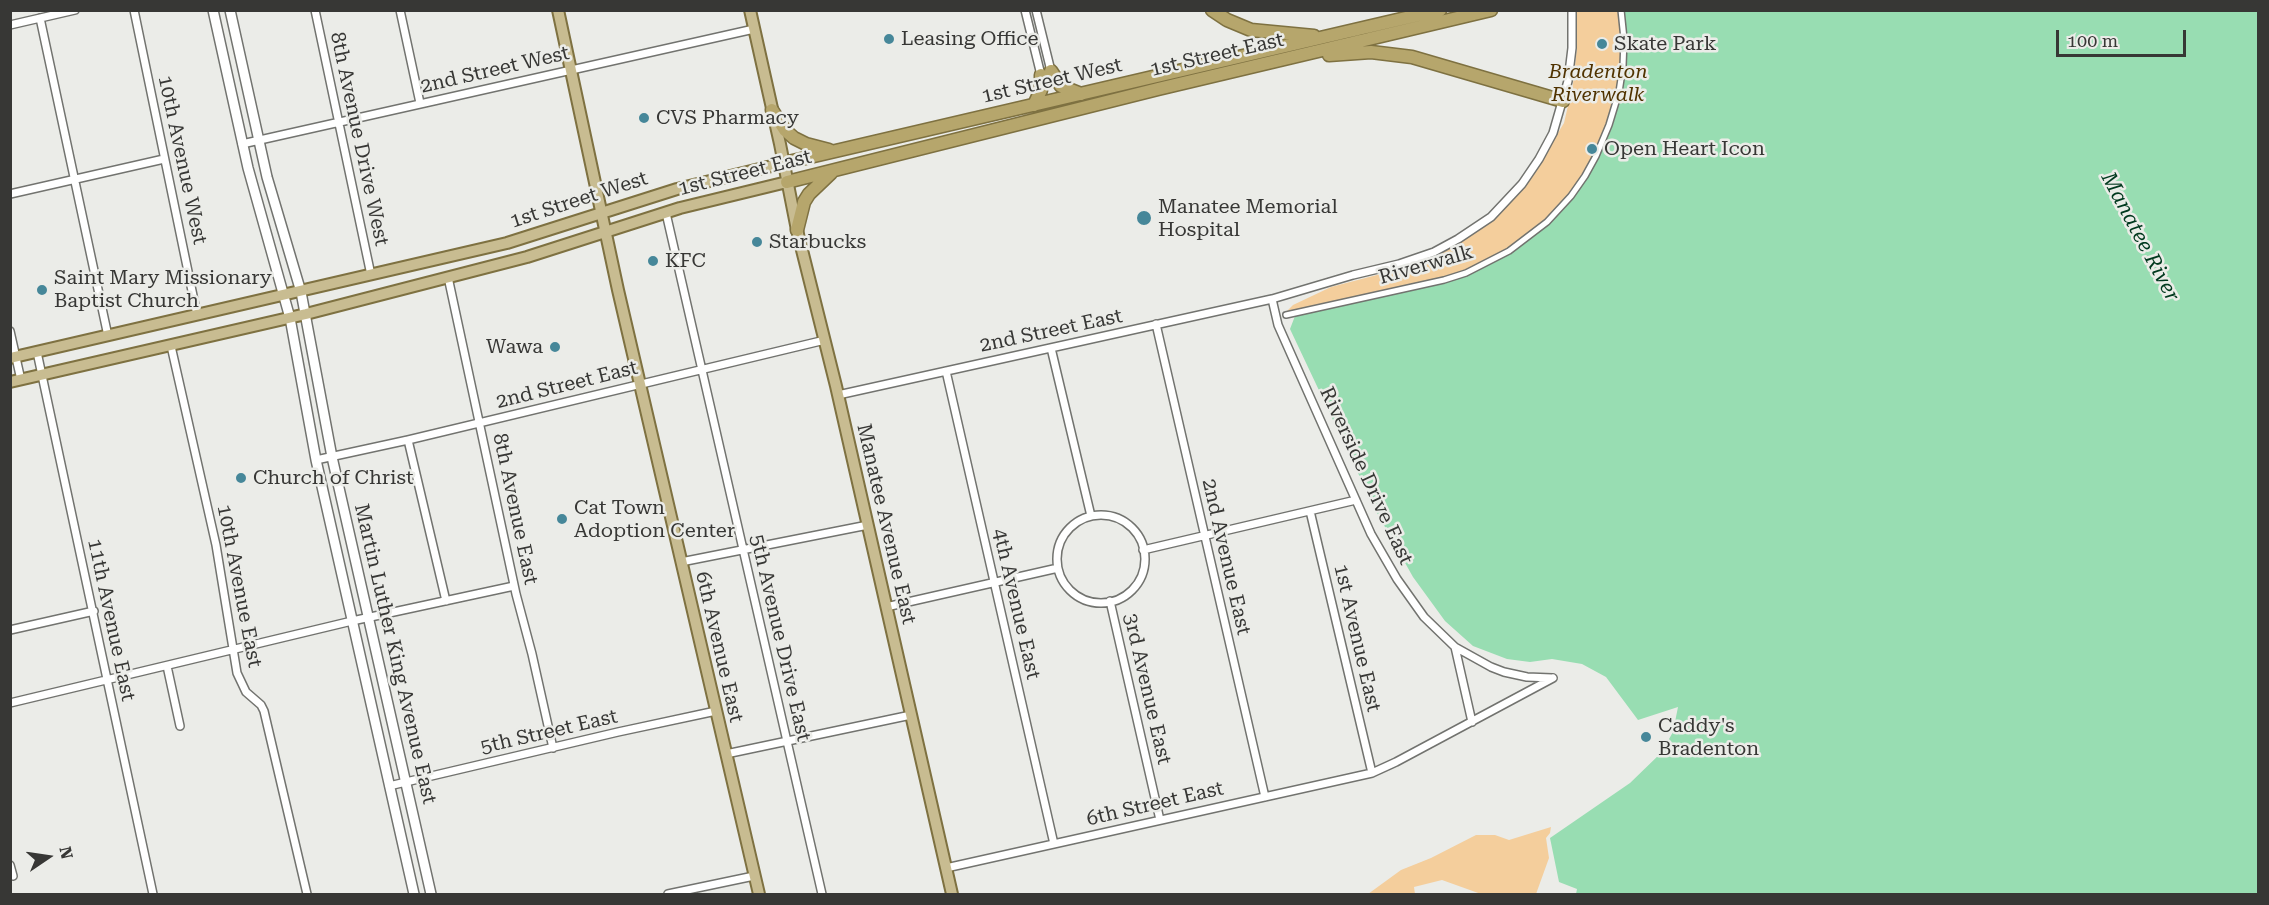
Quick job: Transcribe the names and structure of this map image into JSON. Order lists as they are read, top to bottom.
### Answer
{
  "streets": {
    "highway": ["1st Street East", "1st Street West"],
    "main road": ["Manatee Avenue East", "6th Avenue East"],
    "street": [
      "2nd Street West",
      "8th Avenue Drive West",
      "10th Avenue West",
      "Riverwalk",
      "2nd Street East",
      "Riverside Drive East",
      "8th Avenue East",
      "2nd Avenue East",
      "10th Avenue East",
      "4th Avenue East",
      "11th Avenue East",
      "5th Avenue Drive East",
      "1st Avenue East",
      "Martin Luther King Avenue East",
      "3rd Avenue East",
      "5th Street East",
      "6th Street East"
    ]
  },
  "crossings": [
    ["1st Street East", "8th Avenue East"],
    ["1st Street East", "Manatee Avenue East"],
    ["1st Street East", "10th Avenue East"],
    ["1st Street East", "11th Avenue East"],
    ["1st Street East", "5th Avenue Drive East"],
    ["1st Street East", "6th Avenue East"],
    ["1st Street East", "Martin Luther King Avenue East"],
    ["2nd Street West", "8th Avenue Drive West"],
    ["2nd Street West", "Manatee Avenue East"],
    ["2nd Street West", "6th Avenue East"],
    ["2nd Street West", "Martin Luther King Avenue East"],
    ["1st Street West", "8th Avenue Drive West"],
    ["1st Street West", "10th Avenue West"],
    ["1st Street West", "Manatee Avenue East"],
    ["1st Street West", "11th Avenue East"],
    ["1st Street West", "6th Avenue East"],
    ["1st Street West", "Martin Luther King Avenue East"],
    ["2nd Street East", "Riverside Drive East"],
    ["2nd Street East", "8th Avenue East"],
    ["2nd Street East", "Manatee Avenue East"],
    ["2nd Street East", "2nd Avenue East"],
    ["2nd Street East", "4th Avenue East"],
    ["2nd Street East", "5th Avenue Drive East"],
    ["2nd Street East", "6th Avenue East"],
    ["2nd Street East", "Martin Luther King Avenue East"],
    ["Riverside Drive East", "6th Street East"],
    ["8th Avenue East", "5th Street East"],
    ["Manatee Avenue East", "6th Street East"],
    ["2nd Avenue East", "6th Street East"],
    ["4th Avenue East", "6th Street East"],
    ["1st Avenue East", "6th Street East"],
    ["6th Avenue East", "5th Street East"],
    ["Martin Luther King Avenue East", "5th Street East"],
    ["3rd Avenue East", "6th Street East"]
  ],
  "water": ["Manatee River"],
  "parks": ["Bradenton Riverwalk"],
  "places": [
    "Leasing Office",
    "Skate Park",
    "CVS Pharmacy",
    "Open Heart Icon",
    "Manatee Memorial Hospital",
    "Starbucks",
    "KFC",
    "Saint Mary Missionary Baptist Church",
    "Wawa",
    "Church of Christ",
    "Cat Town Adoption Center",
    "Caddy's Bradenton"
  ],
  "scale_bar": "100 m",
  "north": "right"
}
